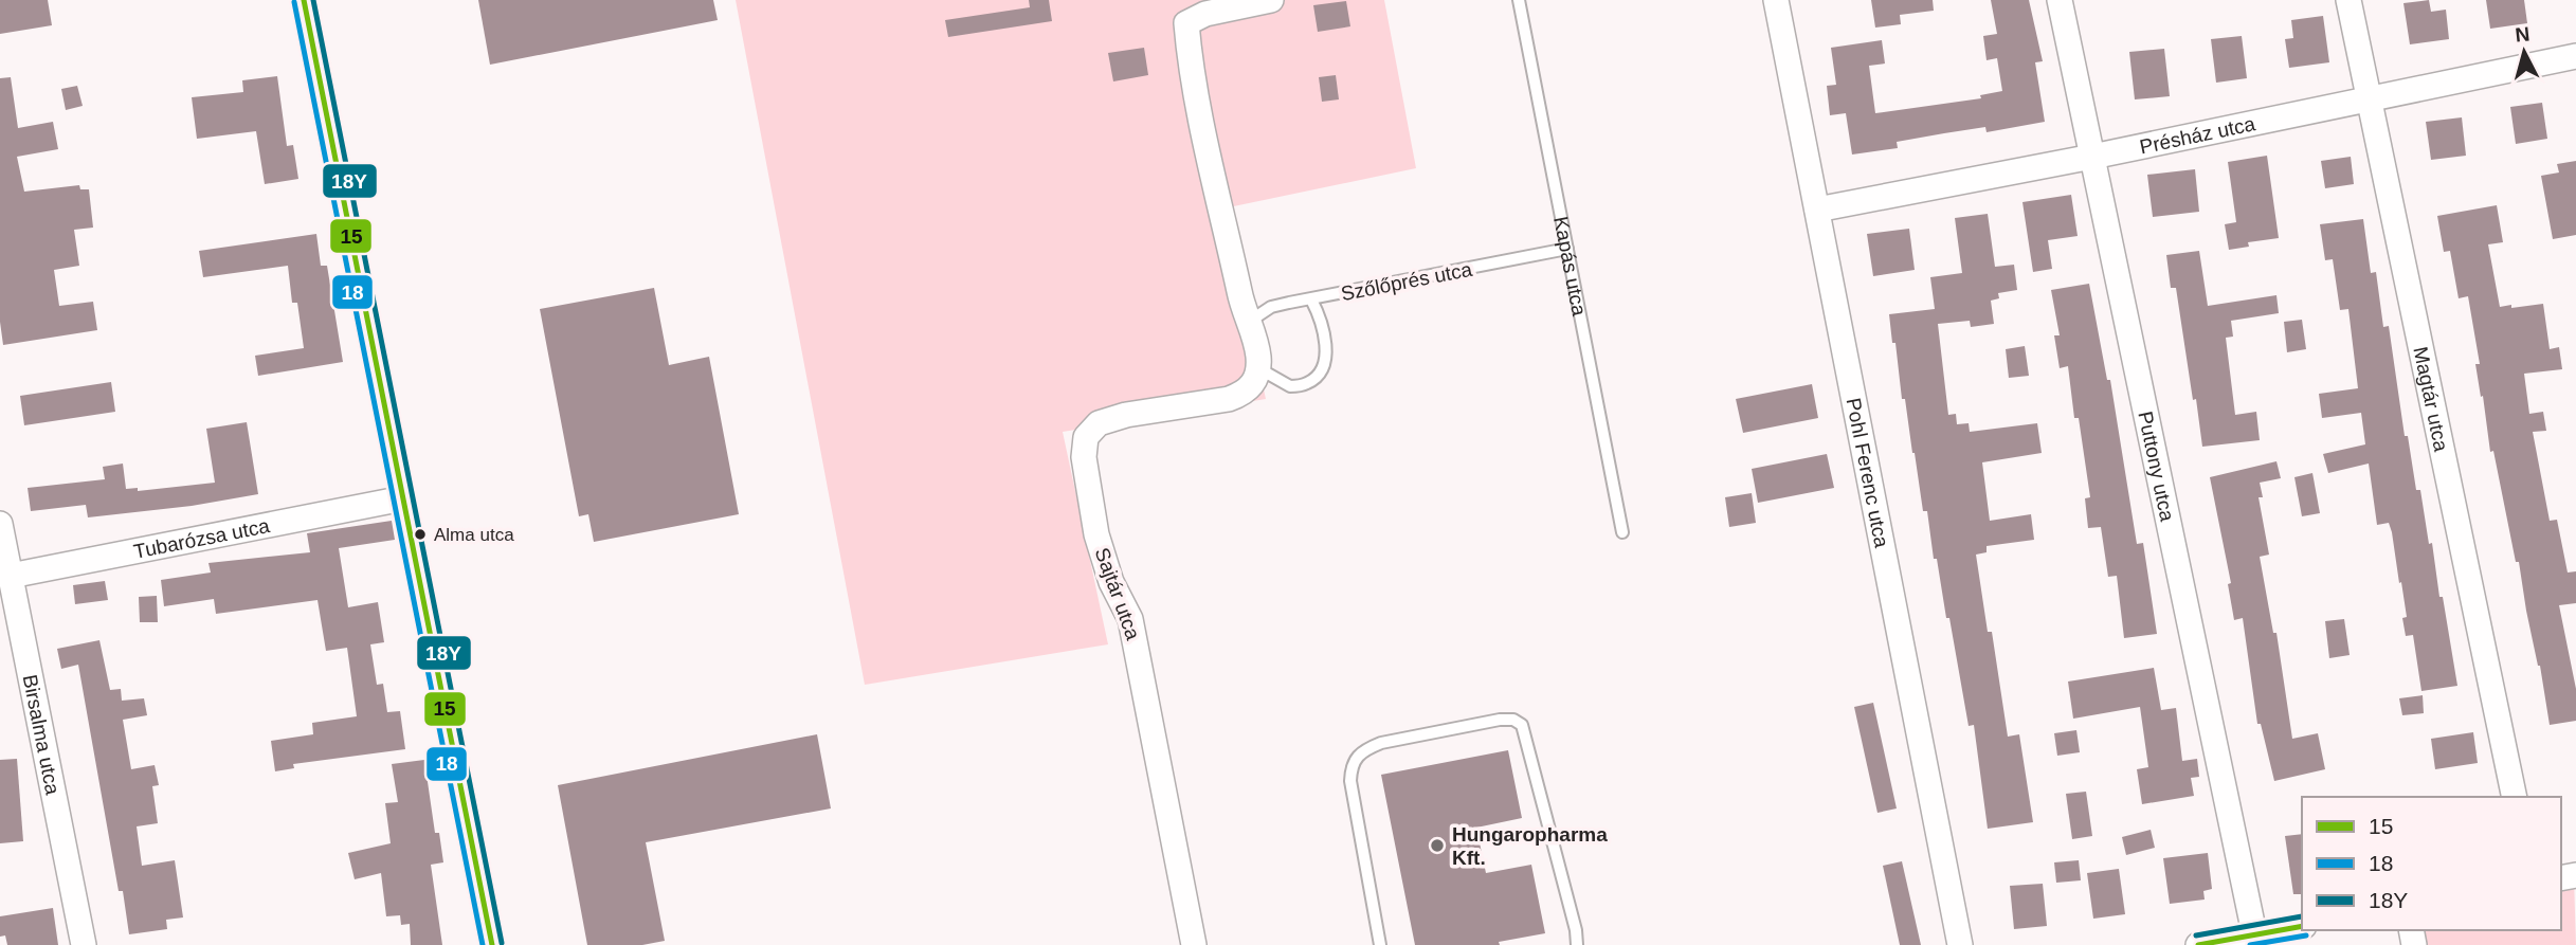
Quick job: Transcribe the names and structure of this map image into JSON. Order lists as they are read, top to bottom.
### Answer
{
  "streets": {
    "street": [
      "Présház utca",
      "Magtár utca",
      "Puttony utca",
      "Pohl Ferenc utca",
      "Tubarózsa utca",
      "Sajtár utca",
      "Birsalma utca"
    ],
    "lane": ["Kapás utca", "Szőlőprés utca"]
  },
  "crossings": [
    ["Présház utca", "Magtár utca"],
    ["Présház utca", "Puttony utca"],
    ["Présház utca", "Pohl Ferenc utca"],
    ["Kapás utca", "Szőlőprés utca"],
    ["Szőlőprés utca", "Sajtár utca"],
    ["Tubarózsa utca", "Birsalma utca"]
  ],
  "places": ["Alma utca", "Hungaropharma Kft."],
  "lines": ["transit line 15", "transit line 18Y", "transit line 18"],
  "legend": ["15", "18", "18Y"],
  "north": "top"
}
